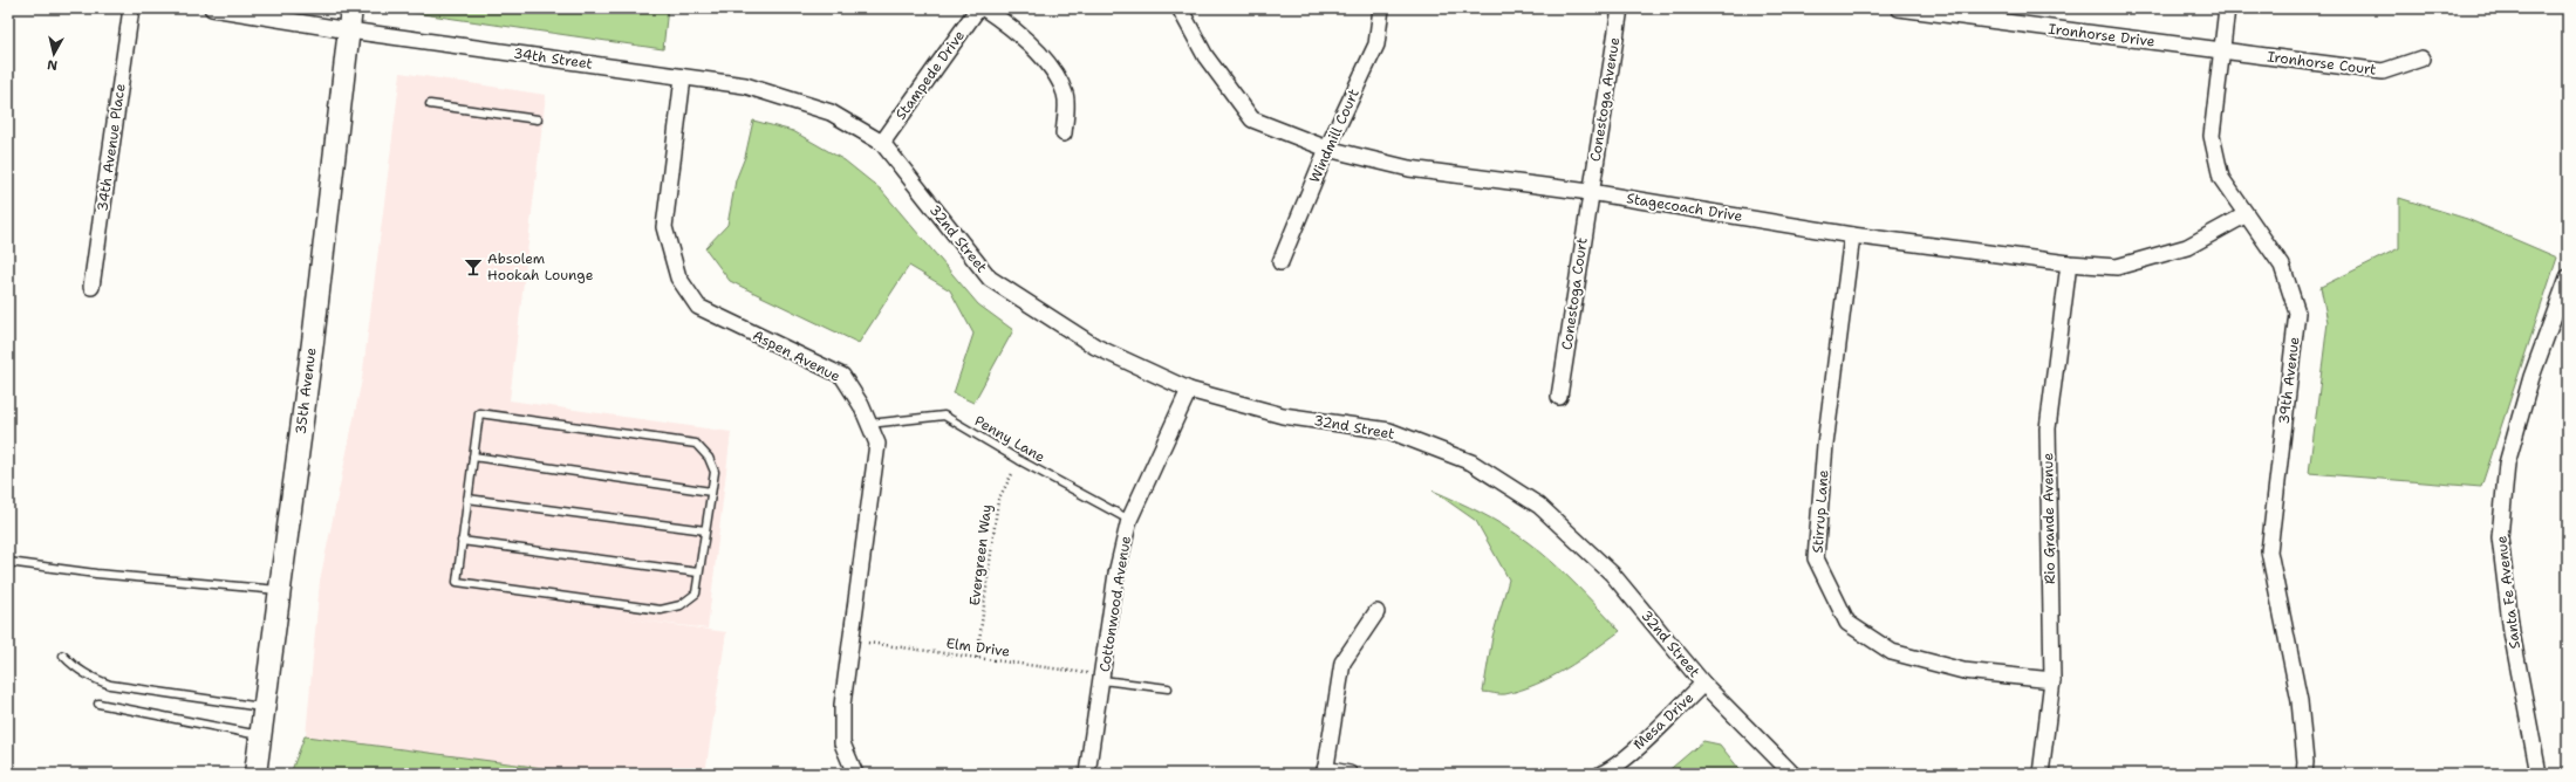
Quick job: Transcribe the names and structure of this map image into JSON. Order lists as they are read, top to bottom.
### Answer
{
  "streets": {
    "main road": ["35th Avenue"],
    "street": [
      "Ironhorse Drive",
      "34th Street",
      "Ironhorse Court",
      "Stampede Drive",
      "Conestoga Avenue",
      "Windmill Court",
      "34th Avenue Place",
      "Stagecoach Drive",
      "32nd Street",
      "Conestoga Court",
      "Aspen Avenue",
      "39th Avenue",
      "Stirrup Lane",
      "Rio Grande Avenue",
      "Santa Fe Avenue",
      "Cottonwood Avenue",
      "Mesa Drive"
    ],
    "lane": ["Penny Lane"],
    "path": ["Evergreen Way", "Elm Drive"]
  },
  "crossings": [
    ["Ironhorse Drive", "Ironhorse Court"],
    ["Ironhorse Drive", "39th Avenue"],
    ["34th Street", "Stampede Drive"],
    ["34th Street", "32nd Street"],
    ["34th Street", "Aspen Avenue"],
    ["34th Street", "35th Avenue"],
    ["Ironhorse Court", "39th Avenue"],
    ["Stampede Drive", "32nd Street"],
    ["Conestoga Avenue", "Stagecoach Drive"],
    ["Conestoga Avenue", "Conestoga Court"],
    ["Windmill Court", "Stagecoach Drive"],
    ["Stagecoach Drive", "Conestoga Court"],
    ["Stagecoach Drive", "39th Avenue"],
    ["Stagecoach Drive", "Stirrup Lane"],
    ["Stagecoach Drive", "Rio Grande Avenue"],
    ["32nd Street", "Cottonwood Avenue"],
    ["32nd Street", "Mesa Drive"],
    ["Aspen Avenue", "Penny Lane"],
    ["Aspen Avenue", "Elm Drive"],
    ["Penny Lane", "Evergreen Way"],
    ["Penny Lane", "Cottonwood Avenue"],
    ["Stirrup Lane", "Rio Grande Avenue"],
    ["Evergreen Way", "Elm Drive"],
    ["Cottonwood Avenue", "Elm Drive"]
  ],
  "places": {
    "bar": ["Absolem Hookah Lounge"]
  },
  "north": "bottom"
}
